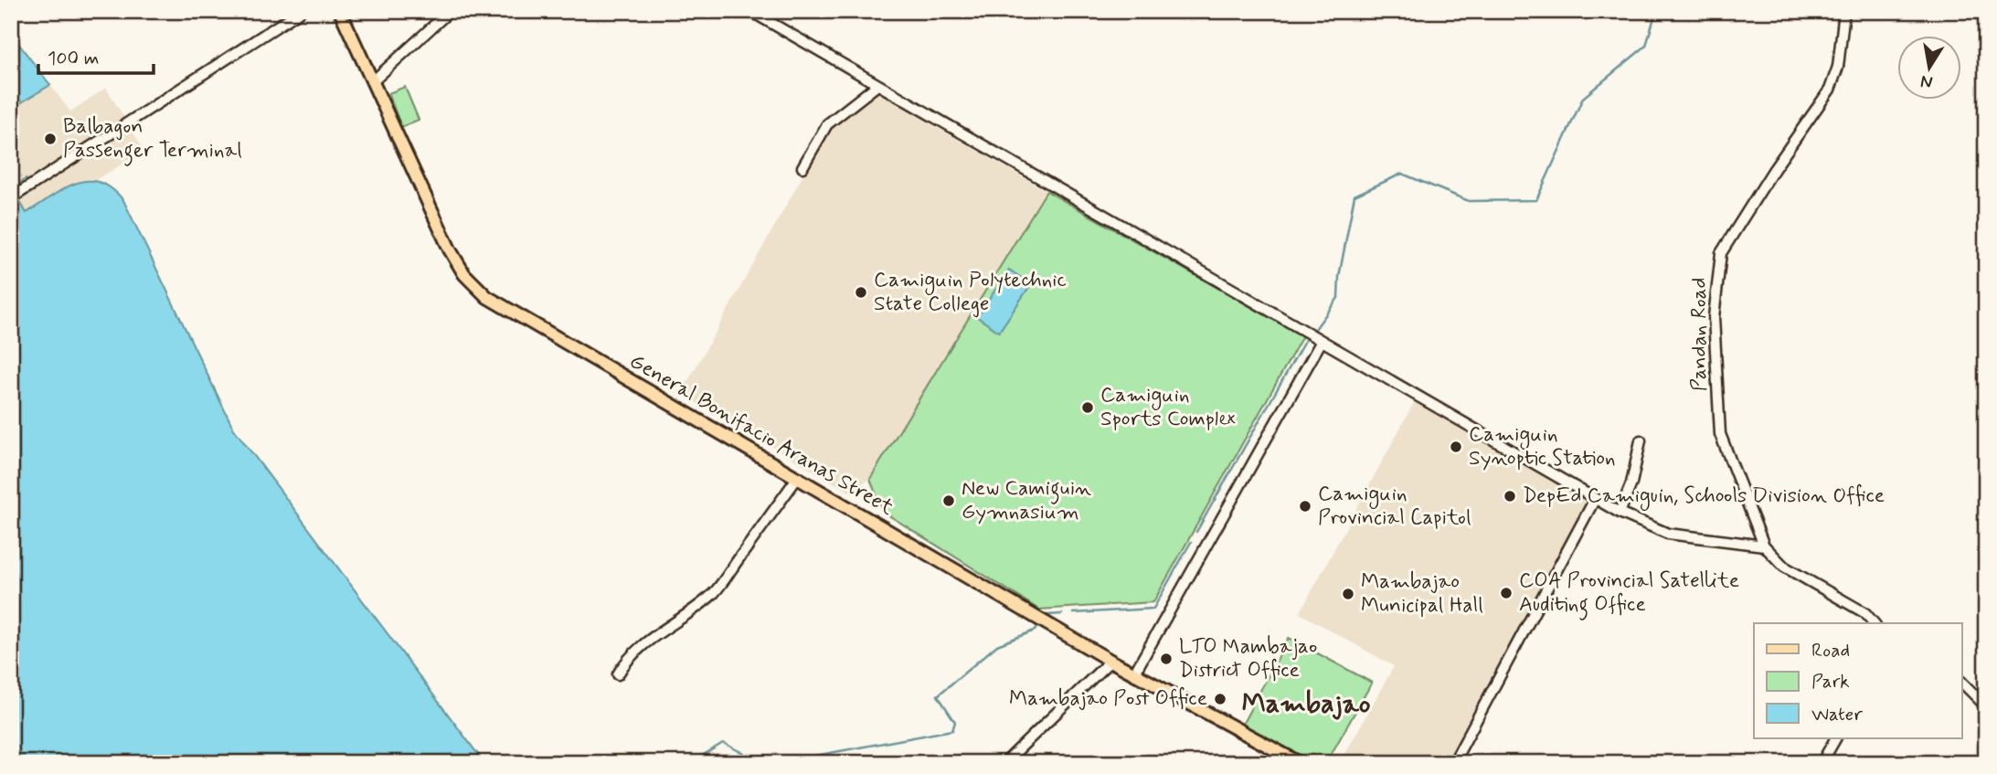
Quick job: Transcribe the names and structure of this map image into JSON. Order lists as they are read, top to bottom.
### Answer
{
  "streets": {
    "main road": ["General Bonifacio Aranas Street"],
    "street": ["Pandan Road"]
  },
  "districts": ["Mambajao"],
  "places": [
    "Balbagon Passenger Terminal",
    "Camiguin Polytechnic State College",
    "Camiguin Sports Complex",
    "Camiguin Synoptic Station",
    "DepEd Camiguin, Schools Division Office",
    "New Camiguin Gymnasium",
    "Camiguin Provincial Capitol",
    "COA Provincial Satellite Auditing Office",
    "Mambajao Municipal Hall",
    "LTO Mambajao District Office",
    "Mambajao Post Office"
  ],
  "legend": ["Road", "Park", "Water"],
  "scale_bar": "100 m",
  "north": "bottom"
}
